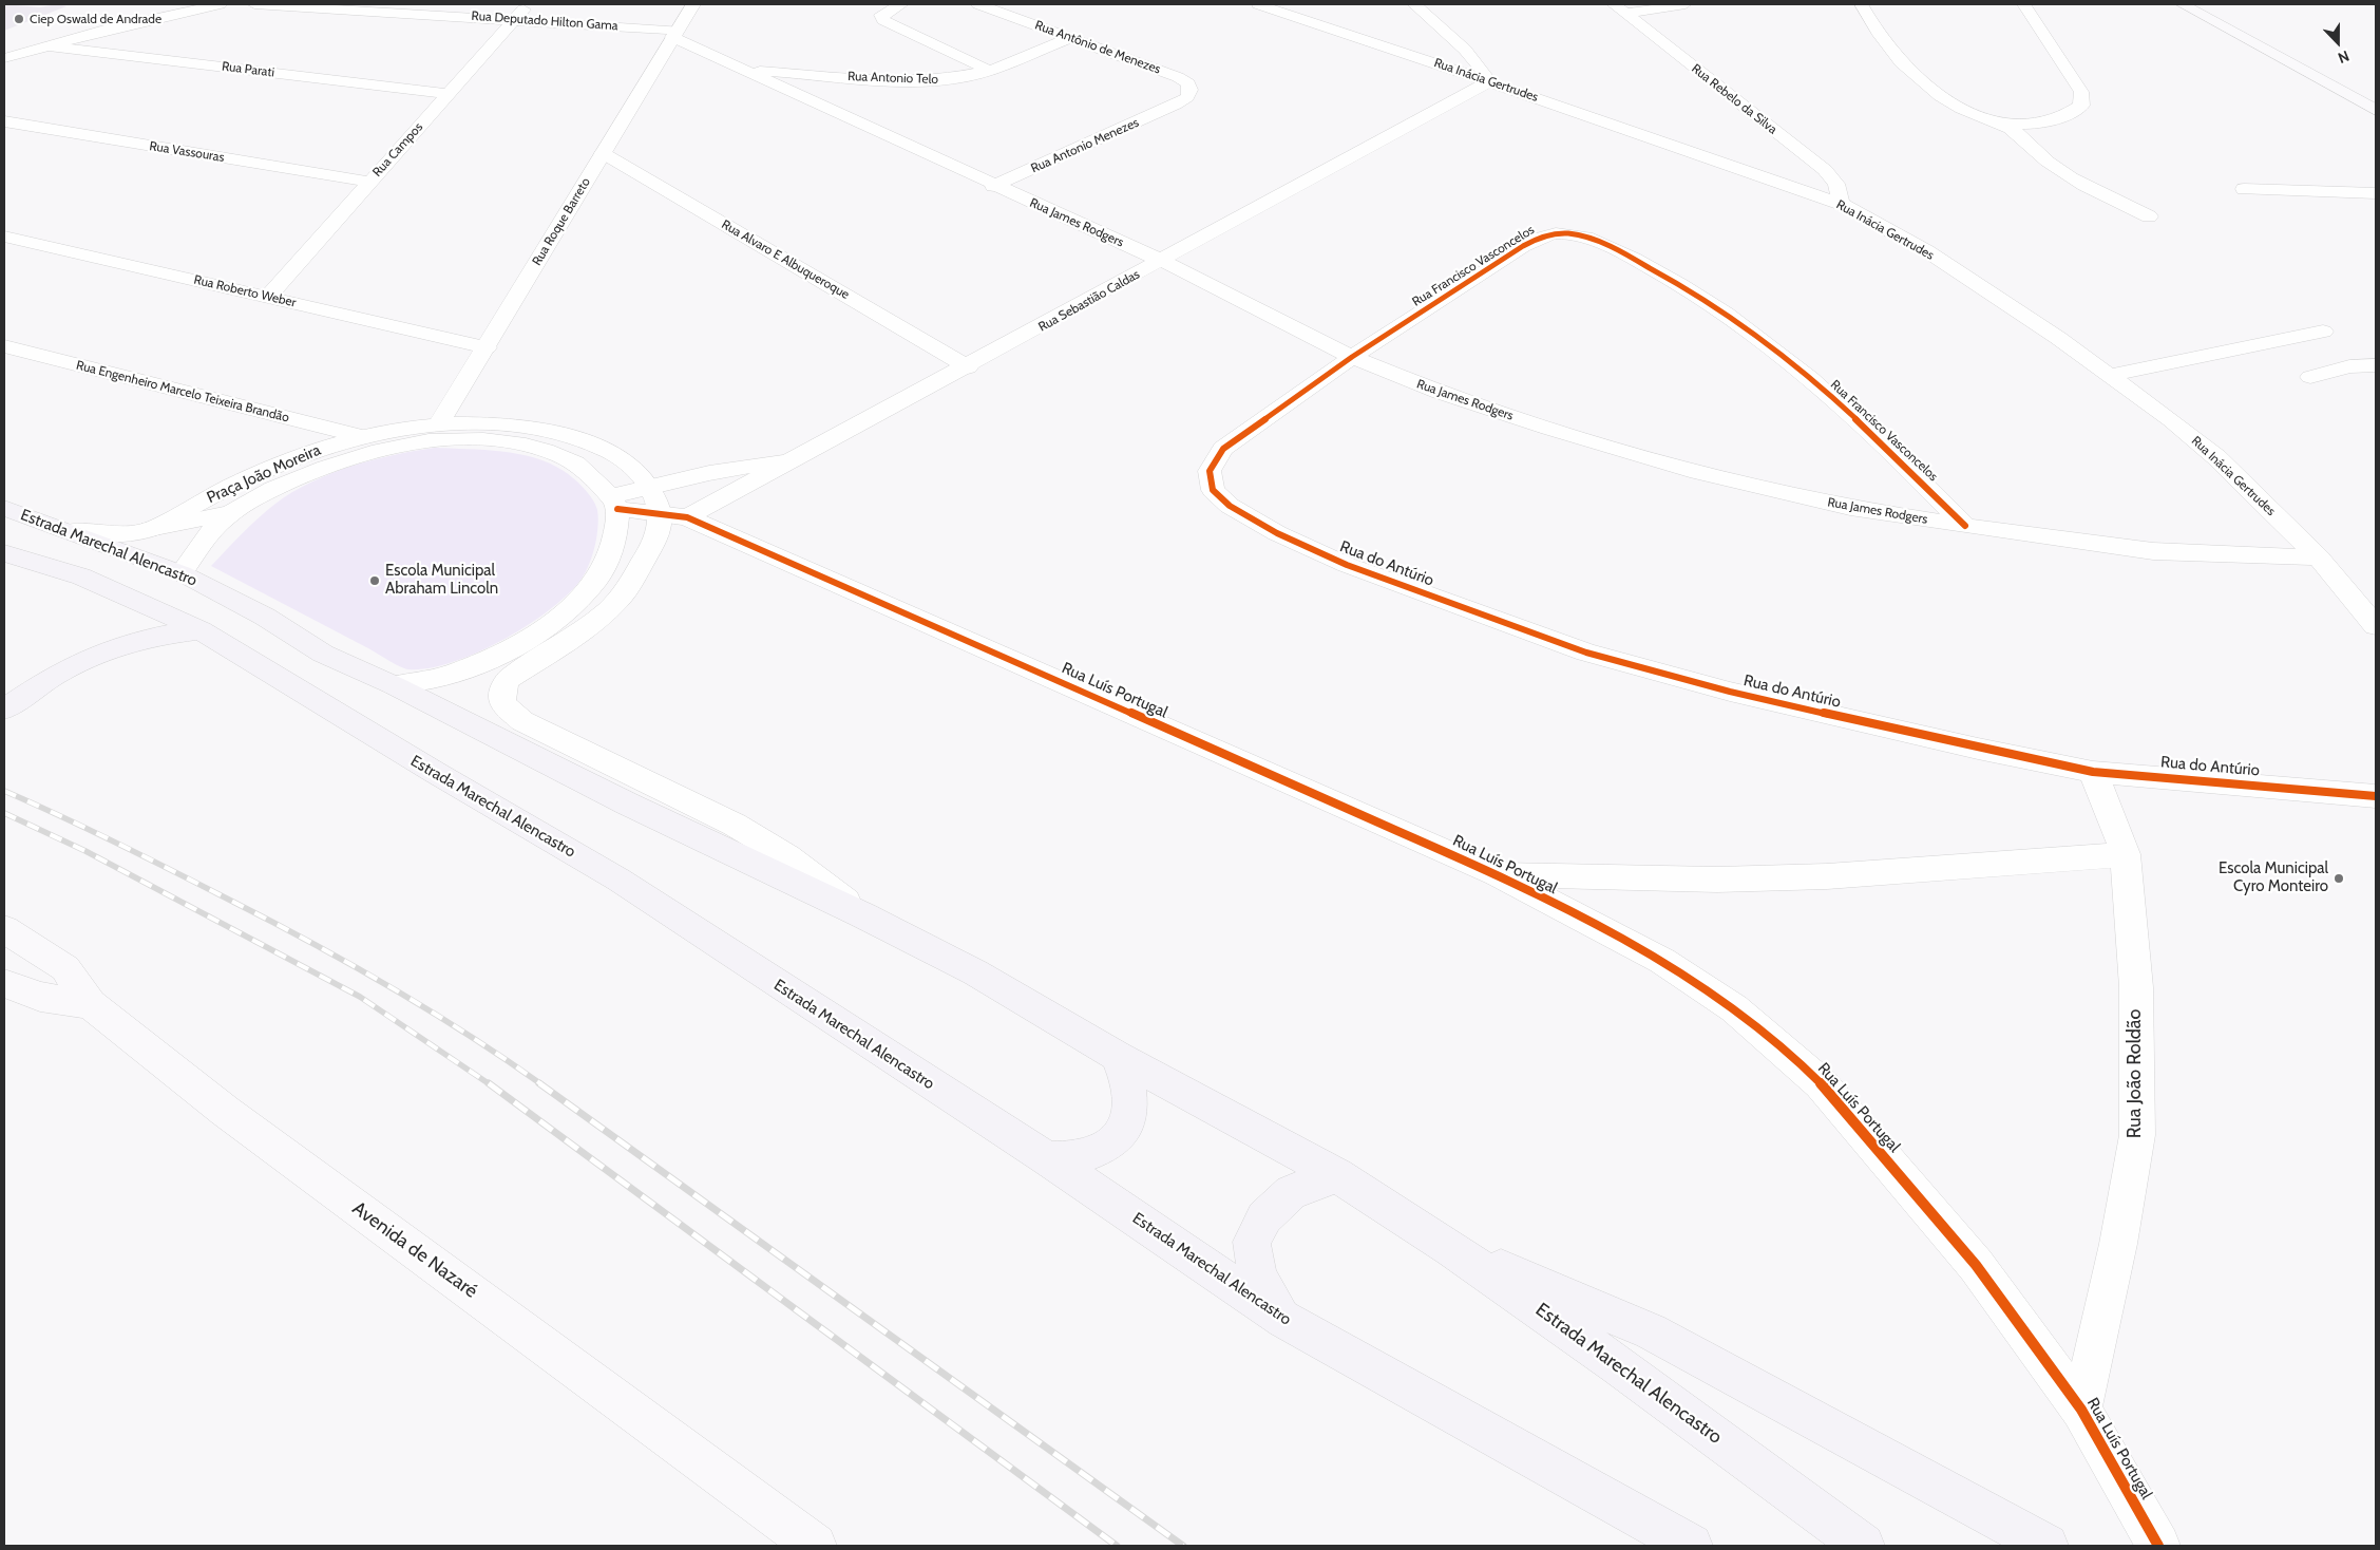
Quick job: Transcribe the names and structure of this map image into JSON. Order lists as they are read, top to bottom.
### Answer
{
  "streets": {
    "main road": ["Estrada Marechal Alencastro", "Avenida de Nazaré"],
    "street": [
      "Rua Deputado Hilton Gama",
      "Rua Antônio de Menezes",
      "Rua Parati",
      "Rua Antonio Telo",
      "Rua Inácia Gertrudes",
      "Rua Rebelo da Silva",
      "Rua Antonio Menezes",
      "Rua Campos",
      "Rua Vassouras",
      "Rua Roque Barreto",
      "Rua James Rodgers",
      "Rua Alvaro E Albuqueroque",
      "Rua Francisco Vasconcelos",
      "Rua Roberto Weber",
      "Rua Sebastião Caldas",
      "Rua Engenheiro Marcelo Teixeira Brandão",
      "Praça João Moreira",
      "Rua do Antúrio",
      "Rua Luís Portugal",
      "Rua João Roldão"
    ]
  },
  "crossings": [
    ["Rua Deputado Hilton Gama", "Rua Campos"],
    ["Rua Deputado Hilton Gama", "Rua Roque Barreto"],
    ["Rua Deputado Hilton Gama", "Rua James Rodgers"],
    ["Rua Antônio de Menezes", "Rua Antonio Telo"],
    ["Rua Antônio de Menezes", "Rua Antonio Menezes"],
    ["Rua Parati", "Rua Campos"],
    ["Rua Antonio Telo", "Rua James Rodgers"],
    ["Rua Inácia Gertrudes", "Rua Rebelo da Silva"],
    ["Rua Inácia Gertrudes", "Rua James Rodgers"],
    ["Rua Inácia Gertrudes", "Rua Sebastião Caldas"],
    ["Rua Antonio Menezes", "Rua James Rodgers"],
    ["Rua Campos", "Rua Vassouras"],
    ["Rua Campos", "Rua Roberto Weber"],
    ["Rua Roque Barreto", "Rua James Rodgers"],
    ["Rua Roque Barreto", "Rua Alvaro E Albuqueroque"],
    ["Rua Roque Barreto", "Rua Roberto Weber"],
    ["Rua Roque Barreto", "Praça João Moreira"],
    ["Rua James Rodgers", "Rua Francisco Vasconcelos"],
    ["Rua James Rodgers", "Rua Sebastião Caldas"],
    ["Rua Alvaro E Albuqueroque", "Rua Sebastião Caldas"],
    ["Rua Francisco Vasconcelos", "Rua do Antúrio"],
    ["Rua Sebastião Caldas", "Praça João Moreira"],
    ["Rua Sebastião Caldas", "Estrada Marechal Alencastro"],
    ["Rua Sebastião Caldas", "Rua Luís Portugal"],
    ["Rua Engenheiro Marcelo Teixeira Brandão", "Praça João Moreira"],
    ["Praça João Moreira", "Estrada Marechal Alencastro"],
    ["Praça João Moreira", "Rua Luís Portugal"],
    ["Estrada Marechal Alencastro", "Rua Luís Portugal"],
    ["Rua do Antúrio", "Rua João Roldão"],
    ["Rua Luís Portugal", "Rua João Roldão"]
  ],
  "places": ["Ciep Oswald de Andrade", "Escola Municipal Abraham Lincoln", "Escola Municipal Cyro Monteiro"],
  "north": "bottom"
}
